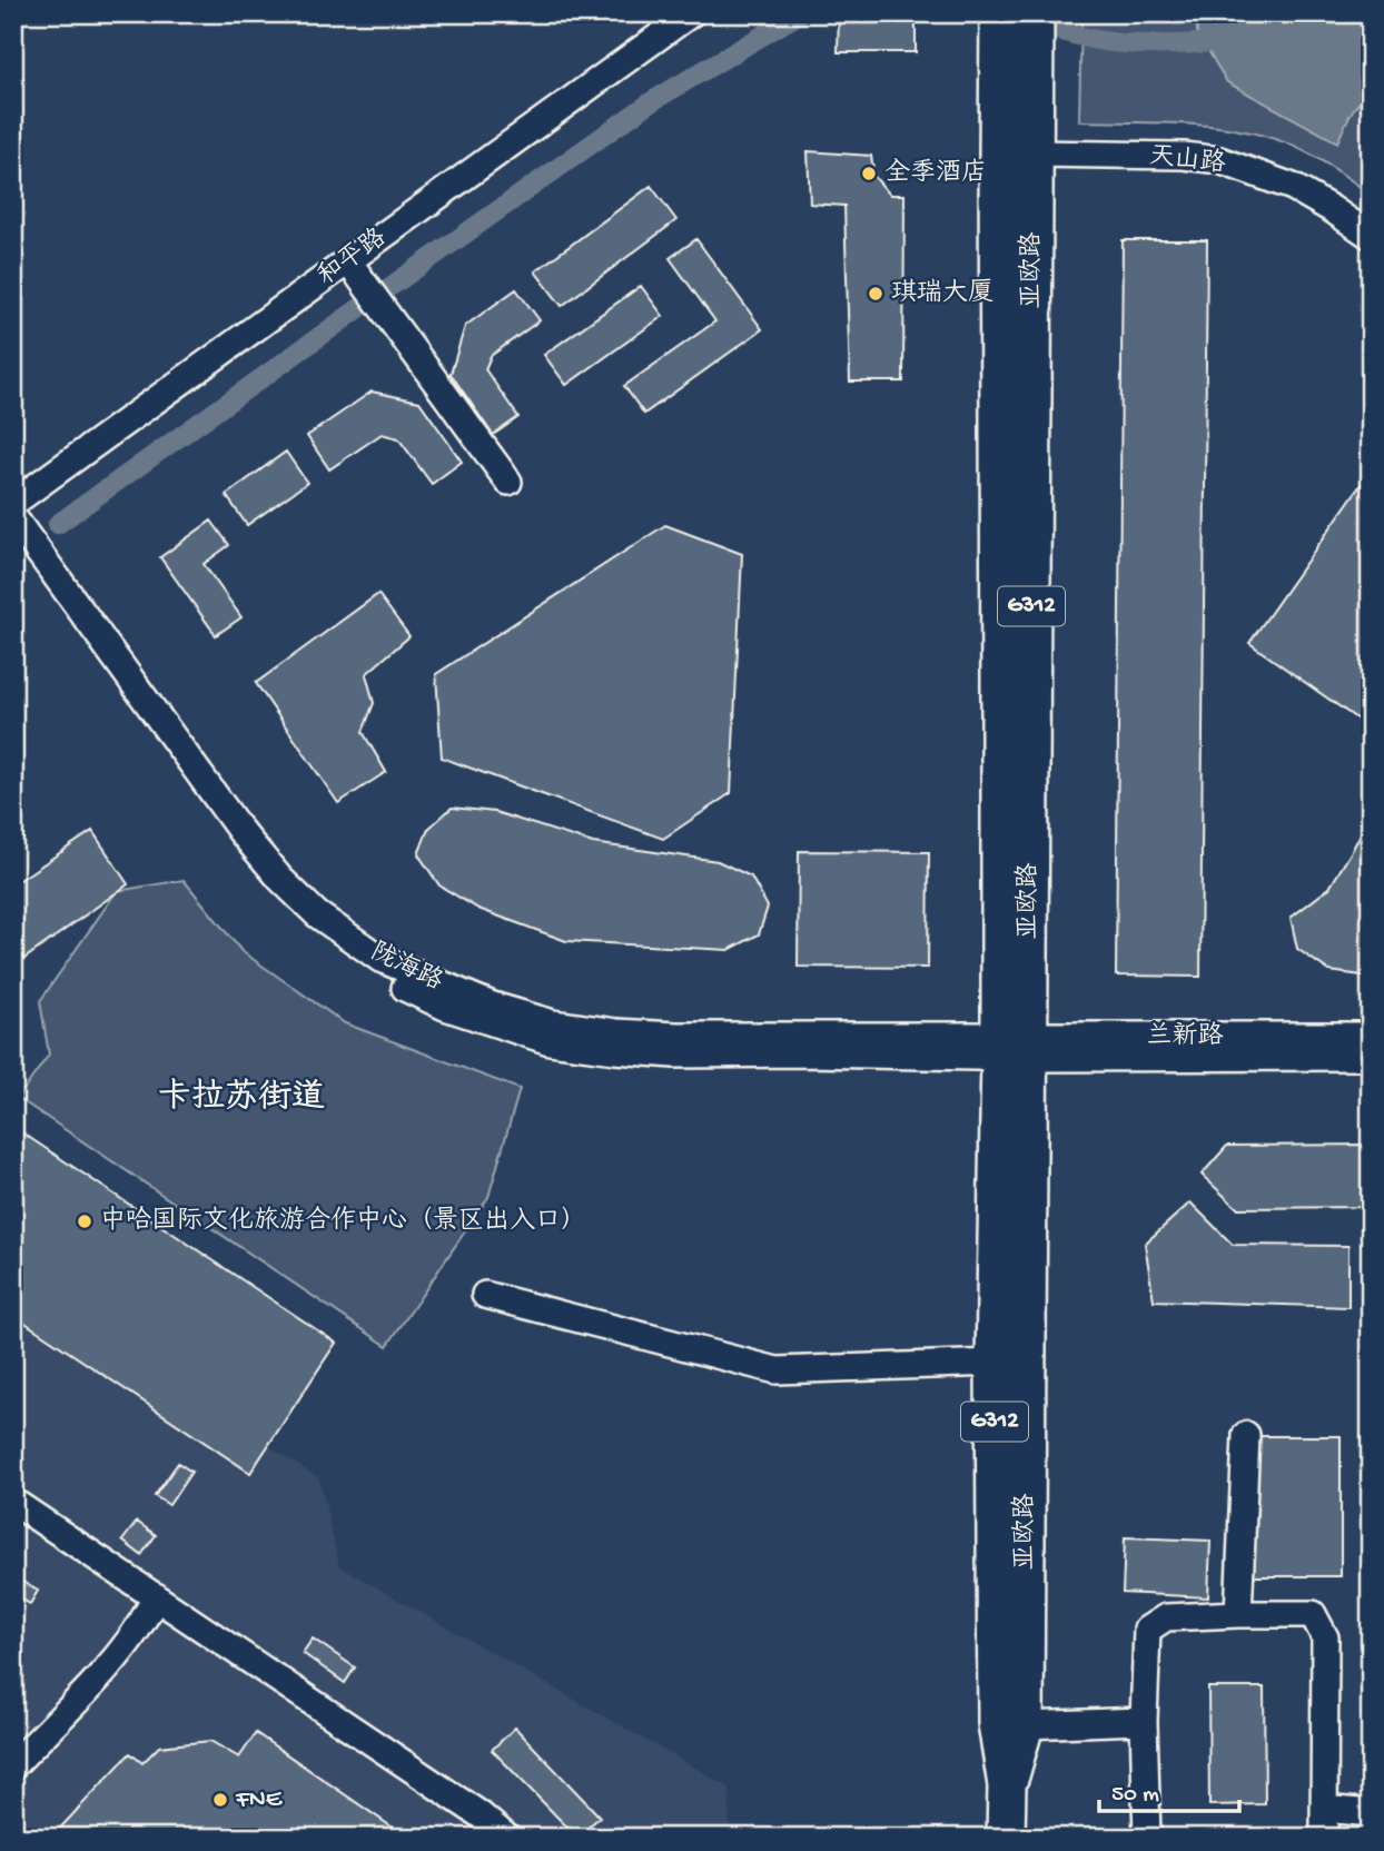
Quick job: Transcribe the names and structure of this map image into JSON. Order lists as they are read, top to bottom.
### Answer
{
  "streets": {
    "highway": ["亚欧路", "G312"],
    "street": [
      "天山路",
      "和平路",
      "陇海路",
      "兰新路"
    ]
  },
  "crossings": [
    ["天山路", "亚欧路"],
    ["亚欧路", "陇海路"],
    ["亚欧路", "兰新路"],
    ["陇海路", "兰新路"]
  ],
  "districts": ["卡拉苏街道"],
  "places": [
    "全季酒店",
    "琪瑞大厦",
    "中哈国际文化旅游合作中心（景区出入口）",
    "FNE"
  ],
  "scale_bar": "50 m"
}
